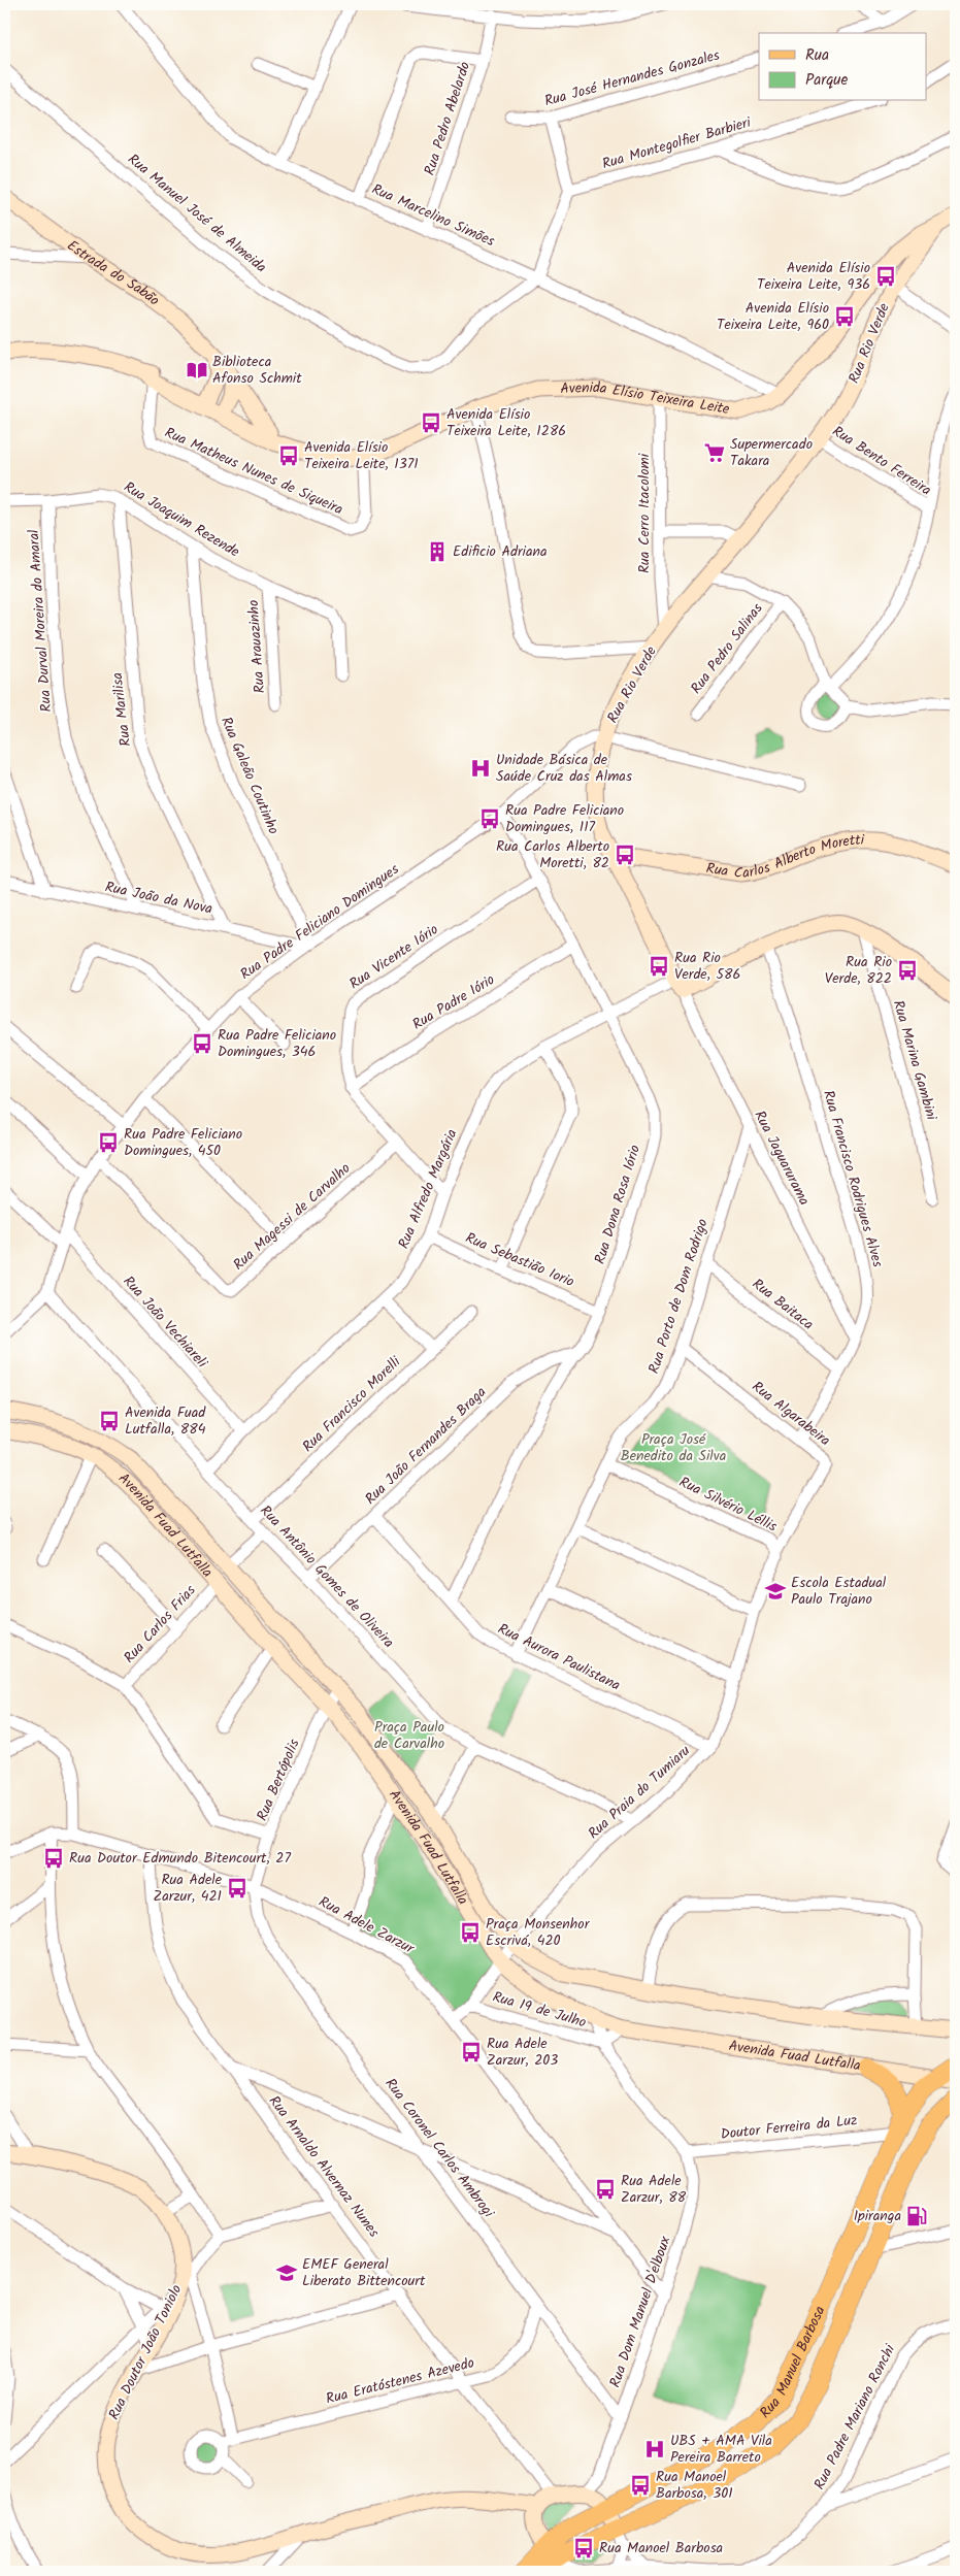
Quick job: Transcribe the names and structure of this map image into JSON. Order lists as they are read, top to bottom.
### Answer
{
  "streets": {
    "main road": [
      "Estrada do Sabão",
      "Rua Rio Verde",
      "Avenida Elísio Teixeira Leite",
      "Rua Carlos Alberto Moretti",
      "Avenida Fuad Lutfalla",
      "Rua Doutor João Toniolo",
      "Rua Manuel Barbosa"
    ],
    "street": [
      "Rua José Hernandes Gonzales",
      "Rua Pedro Abelardo",
      "Rua Montegolfier Barbieri",
      "Rua Manuel José de Almeida",
      "Rua Marcelino Simões",
      "Rua Bento Ferreira",
      "Rua Matheus Nunes de Siqueira",
      "Rua Cerro Itacolomi",
      "Rua Joaquim Rezende",
      "Rua Durval Moreira do Amaral",
      "Rua Arauazinho",
      "Rua Pedro Salinas",
      "Rua Marilisa",
      "Rua Galeão Coutinho",
      "Rua João da Nova",
      "Rua Padre Feliciano Domingues",
      "Rua Vicente Iório",
      "Rua Padre Iório",
      "Rua Marina Gambini",
      "Rua Jaguarurama",
      "Rua Francisco Rodrigues Alves",
      "Rua Alfredo Margária",
      "Rua Dona Rosa Iório",
      "Rua Magessi de Carvalho",
      "Rua Sebastião Iorio",
      "Rua Porto de Dom Rodrigo",
      "Rua Baitaca",
      "Rua João Vechiareli",
      "Rua Francisco Morelli",
      "Rua Algarabeira",
      "Rua João Fernandes Braga",
      "Rua Silvério Léllis",
      "Rua Antônio Gomes de Oliveira",
      "Rua Carlos Frias",
      "Rua Aurora Paulistana",
      "Rua Bertópolis",
      "Rua Praia do Tumiaru",
      "Rua Adele Zarzur",
      "Rua 19 de Julho",
      "Doutor Ferreira da Luz",
      "Rua Coronel Carlos Ambrogi",
      "Rua Arnaldo Alvernaz Nunes",
      "Rua Dom Manuel D'elboux",
      "Rua Eratóstenes Azevedo",
      "Rua Padre Mariano Ronchi"
    ]
  },
  "crossings": [
    ["Rua Pedro Abelardo", "Rua Marcelino Simões"],
    ["Rua Manuel José de Almeida", "Rua Marcelino Simões"],
    ["Rua Marcelino Simões", "Avenida Elísio Teixeira Leite"],
    ["Estrada do Sabão", "Avenida Elísio Teixeira Leite"],
    ["Rua Rio Verde", "Avenida Elísio Teixeira Leite"],
    ["Rua Rio Verde", "Rua Bento Ferreira"],
    ["Rua Rio Verde", "Rua Cerro Itacolomi"],
    ["Rua Rio Verde", "Rua Carlos Alberto Moretti"],
    ["Rua Rio Verde", "Rua Padre Feliciano Domingues"],
    ["Rua Rio Verde", "Rua Jaguarurama"],
    ["Rua Rio Verde", "Rua Alfredo Margária"],
    ["Avenida Elísio Teixeira Leite", "Rua Matheus Nunes de Siqueira"],
    ["Avenida Elísio Teixeira Leite", "Rua Cerro Itacolomi"],
    ["Rua Joaquim Rezende", "Rua Durval Moreira do Amaral"],
    ["Rua Joaquim Rezende", "Rua Arauazinho"],
    ["Rua Joaquim Rezende", "Rua Marilisa"],
    ["Rua Joaquim Rezende", "Rua Galeão Coutinho"],
    ["Rua Durval Moreira do Amaral", "Rua João da Nova"],
    ["Rua Marilisa", "Rua João da Nova"],
    ["Rua Galeão Coutinho", "Rua João da Nova"],
    ["Rua Galeão Coutinho", "Rua Padre Feliciano Domingues"],
    ["Rua João da Nova", "Rua Padre Feliciano Domingues"],
    ["Rua Padre Feliciano Domingues", "Rua Dona Rosa Iório"],
    ["Rua Padre Feliciano Domingues", "Rua Magessi de Carvalho"],
    ["Rua Padre Feliciano Domingues", "Rua João Vechiareli"],
    ["Rua Padre Feliciano Domingues", "Rua Antônio Gomes de Oliveira"],
    ["Rua Vicente Iório", "Rua Padre Iório"],
    ["Rua Vicente Iório", "Rua Dona Rosa Iório"],
    ["Rua Padre Iório", "Rua Dona Rosa Iório"],
    ["Rua Jaguarurama", "Rua Francisco Rodrigues Alves"],
    ["Rua Jaguarurama", "Rua Alfredo Margária"],
    ["Rua Jaguarurama", "Rua Porto de Dom Rodrigo"],
    ["Rua Francisco Rodrigues Alves", "Rua Baitaca"],
    ["Rua Francisco Rodrigues Alves", "Rua Algarabeira"],
    ["Rua Alfredo Margária", "Rua Dona Rosa Iório"],
    ["Rua Alfredo Margária", "Rua Sebastião Iorio"],
    ["Rua Alfredo Margária", "Rua João Vechiareli"],
    ["Rua Alfredo Margária", "Rua Antônio Gomes de Oliveira"],
    ["Rua Dona Rosa Iório", "Rua Sebastião Iorio"],
    ["Rua Dona Rosa Iório", "Rua João Fernandes Braga"],
    ["Rua Dona Rosa Iório", "Rua Aurora Paulistana"],
    ["Rua Porto de Dom Rodrigo", "Rua Baitaca"],
    ["Rua Porto de Dom Rodrigo", "Rua Algarabeira"],
    ["Rua Porto de Dom Rodrigo", "Rua Silvério Léllis"],
    ["Rua Porto de Dom Rodrigo", "Rua Aurora Paulistana"],
    ["Rua Francisco Morelli", "Rua Antônio Gomes de Oliveira"],
    ["Rua Algarabeira", "Rua Silvério Léllis"],
    ["Rua Algarabeira", "Rua Praia do Tumiaru"],
    ["Rua João Fernandes Braga", "Rua Antônio Gomes de Oliveira"],
    ["Rua João Fernandes Braga", "Rua Aurora Paulistana"],
    ["Rua Silvério Léllis", "Rua Praia do Tumiaru"],
    ["Avenida Fuad Lutfalla", "Rua Carlos Frias"],
    ["Avenida Fuad Lutfalla", "Rua Bertópolis"],
    ["Avenida Fuad Lutfalla", "Rua Praia do Tumiaru"],
    ["Avenida Fuad Lutfalla", "Rua Manuel Barbosa"],
    ["Rua Antônio Gomes de Oliveira", "Rua Praia do Tumiaru"],
    ["Rua Aurora Paulistana", "Rua Praia do Tumiaru"],
    ["Rua Bertópolis", "Rua Adele Zarzur"],
    ["Rua Bertópolis", "Rua Coronel Carlos Ambrogi"],
    ["Rua Praia do Tumiaru", "Rua Adele Zarzur"],
    ["Rua Praia do Tumiaru", "Rua 19 de Julho"],
    ["Rua Adele Zarzur", "Rua Coronel Carlos Ambrogi"],
    ["Rua Adele Zarzur", "Rua Arnaldo Alvernaz Nunes"],
    ["Rua Adele Zarzur", "Rua Dom Manuel D'elboux"],
    ["Doutor Ferreira da Luz", "Rua Dom Manuel D'elboux"],
    ["Doutor Ferreira da Luz", "Rua Manuel Barbosa"],
    ["Rua Coronel Carlos Ambrogi", "Rua Dom Manuel D'elboux"],
    ["Rua Coronel Carlos Ambrogi", "Rua Eratóstenes Azevedo"],
    ["Rua Arnaldo Alvernaz Nunes", "Rua Eratóstenes Azevedo"],
    ["Rua Manuel Barbosa", "Rua Padre Mariano Ronchi"]
  ],
  "parks": ["Praça José Benedito da Silva", "Praça Paulo de Carvalho"],
  "places": {
    "bus stop": [
      "Avenida Elísio Teixeira Leite, 936",
      "Avenida Elísio Teixeira Leite, 960",
      "Avenida Elísio Teixeira Leite, 1286",
      "Avenida Elísio Teixeira Leite, 1371",
      "Rua Padre Feliciano Domingues, 117",
      "Rua Carlos Alberto Moretti, 82",
      "Rua Rio Verde, 586",
      "Rua Rio Verde, 822",
      "Rua Padre Feliciano Domingues, 346",
      "Rua Padre Feliciano Domingues, 450",
      "Avenida Fuad Lutfalla, 884",
      "Rua Doutor Edmundo Bitencourt, 27",
      "Rua Adele Zarzur, 421",
      "Praça Monsenhor Escrivá, 420",
      "Rua Adele Zarzur, 203",
      "Rua Adele Zarzur, 88",
      "Rua Manoel Barbosa, 301",
      "Rua Manoel Barbosa"
    ],
    "library": ["Biblioteca Afonso Schmit"],
    "supermarket": ["Supermercado Takara"],
    "building": ["Edificio Adriana"],
    "hospital": ["Unidade Básica de Saúde Cruz das Almas", "UBS + AMA Vila Pereira Barreto"],
    "school or university": ["Escola Estadual Paulo Trajano", "EMEF General Liberato Bittencourt"],
    "fuel station": ["Ipiranga"]
  },
  "legend": ["Rua", "Parque"]
}
